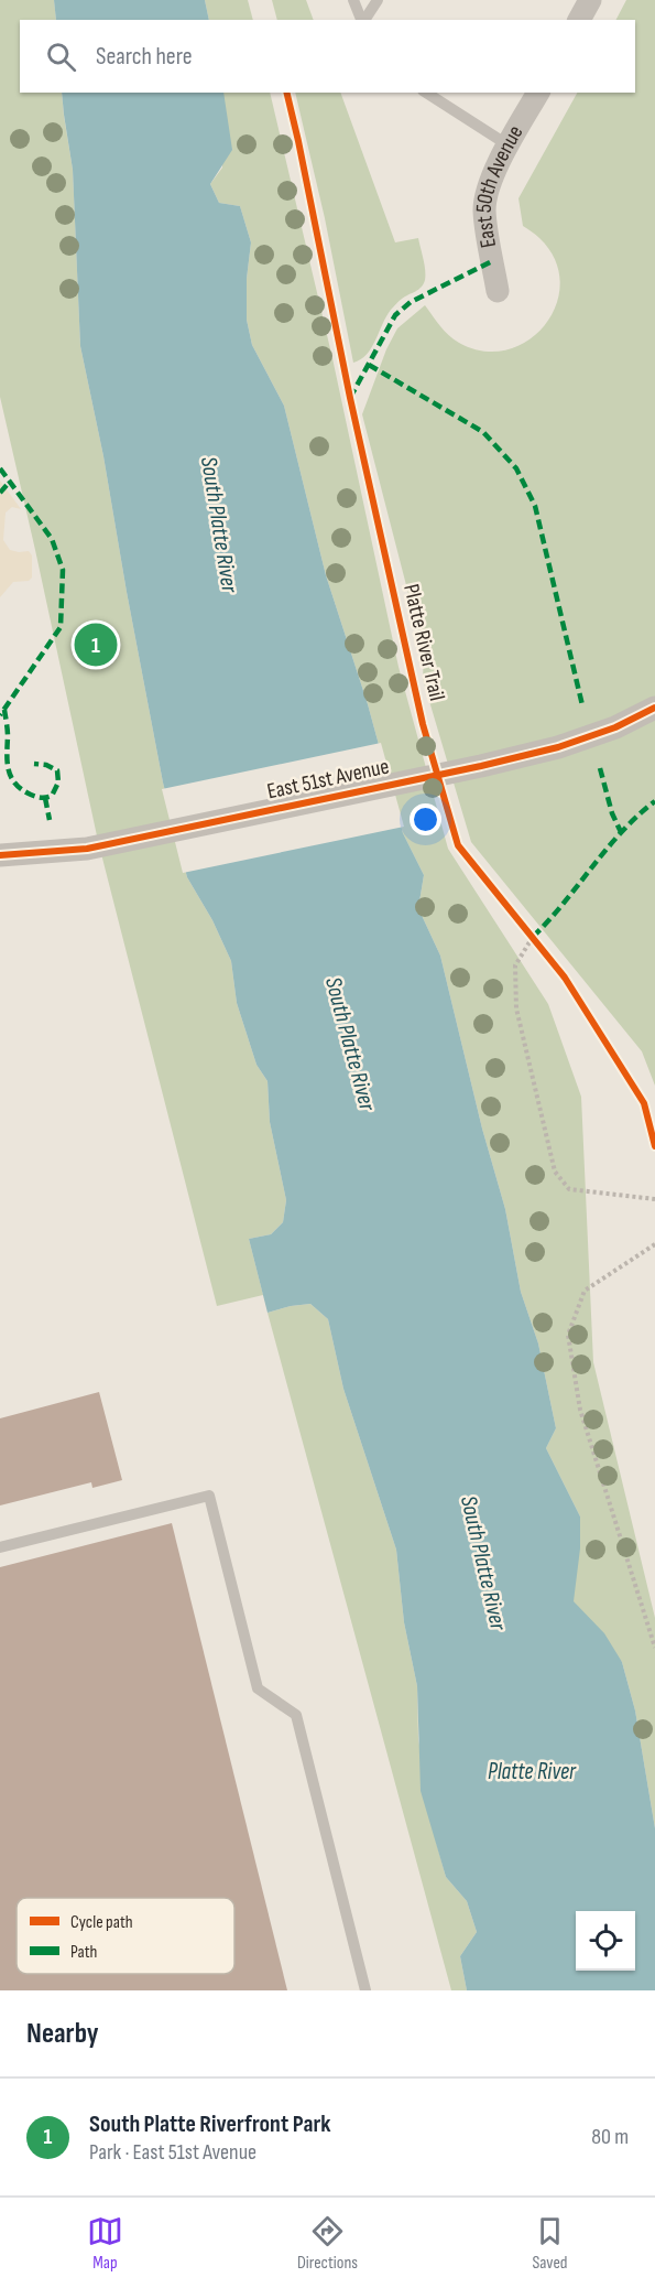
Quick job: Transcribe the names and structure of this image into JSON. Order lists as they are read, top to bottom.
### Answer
{
  "streets": {
    "street": ["East 50th Avenue", "East 51st Avenue"],
    "cycle path": ["Platte River Trail"]
  },
  "water": ["South Platte River", "Platte River"],
  "legend": ["Cycle path", "Path"],
  "page": {
    "search": "Search here",
    "pins": "1",
    "heading": "Nearby",
    "list": [
      {
        "mark": "1",
        "name": "South Platte Riverfront Park",
        "note": "Park · East 51st Avenue",
        "value": "80 m"
      }
    ],
    "nav": ["Map", "Directions", "Saved"]
  }
}
